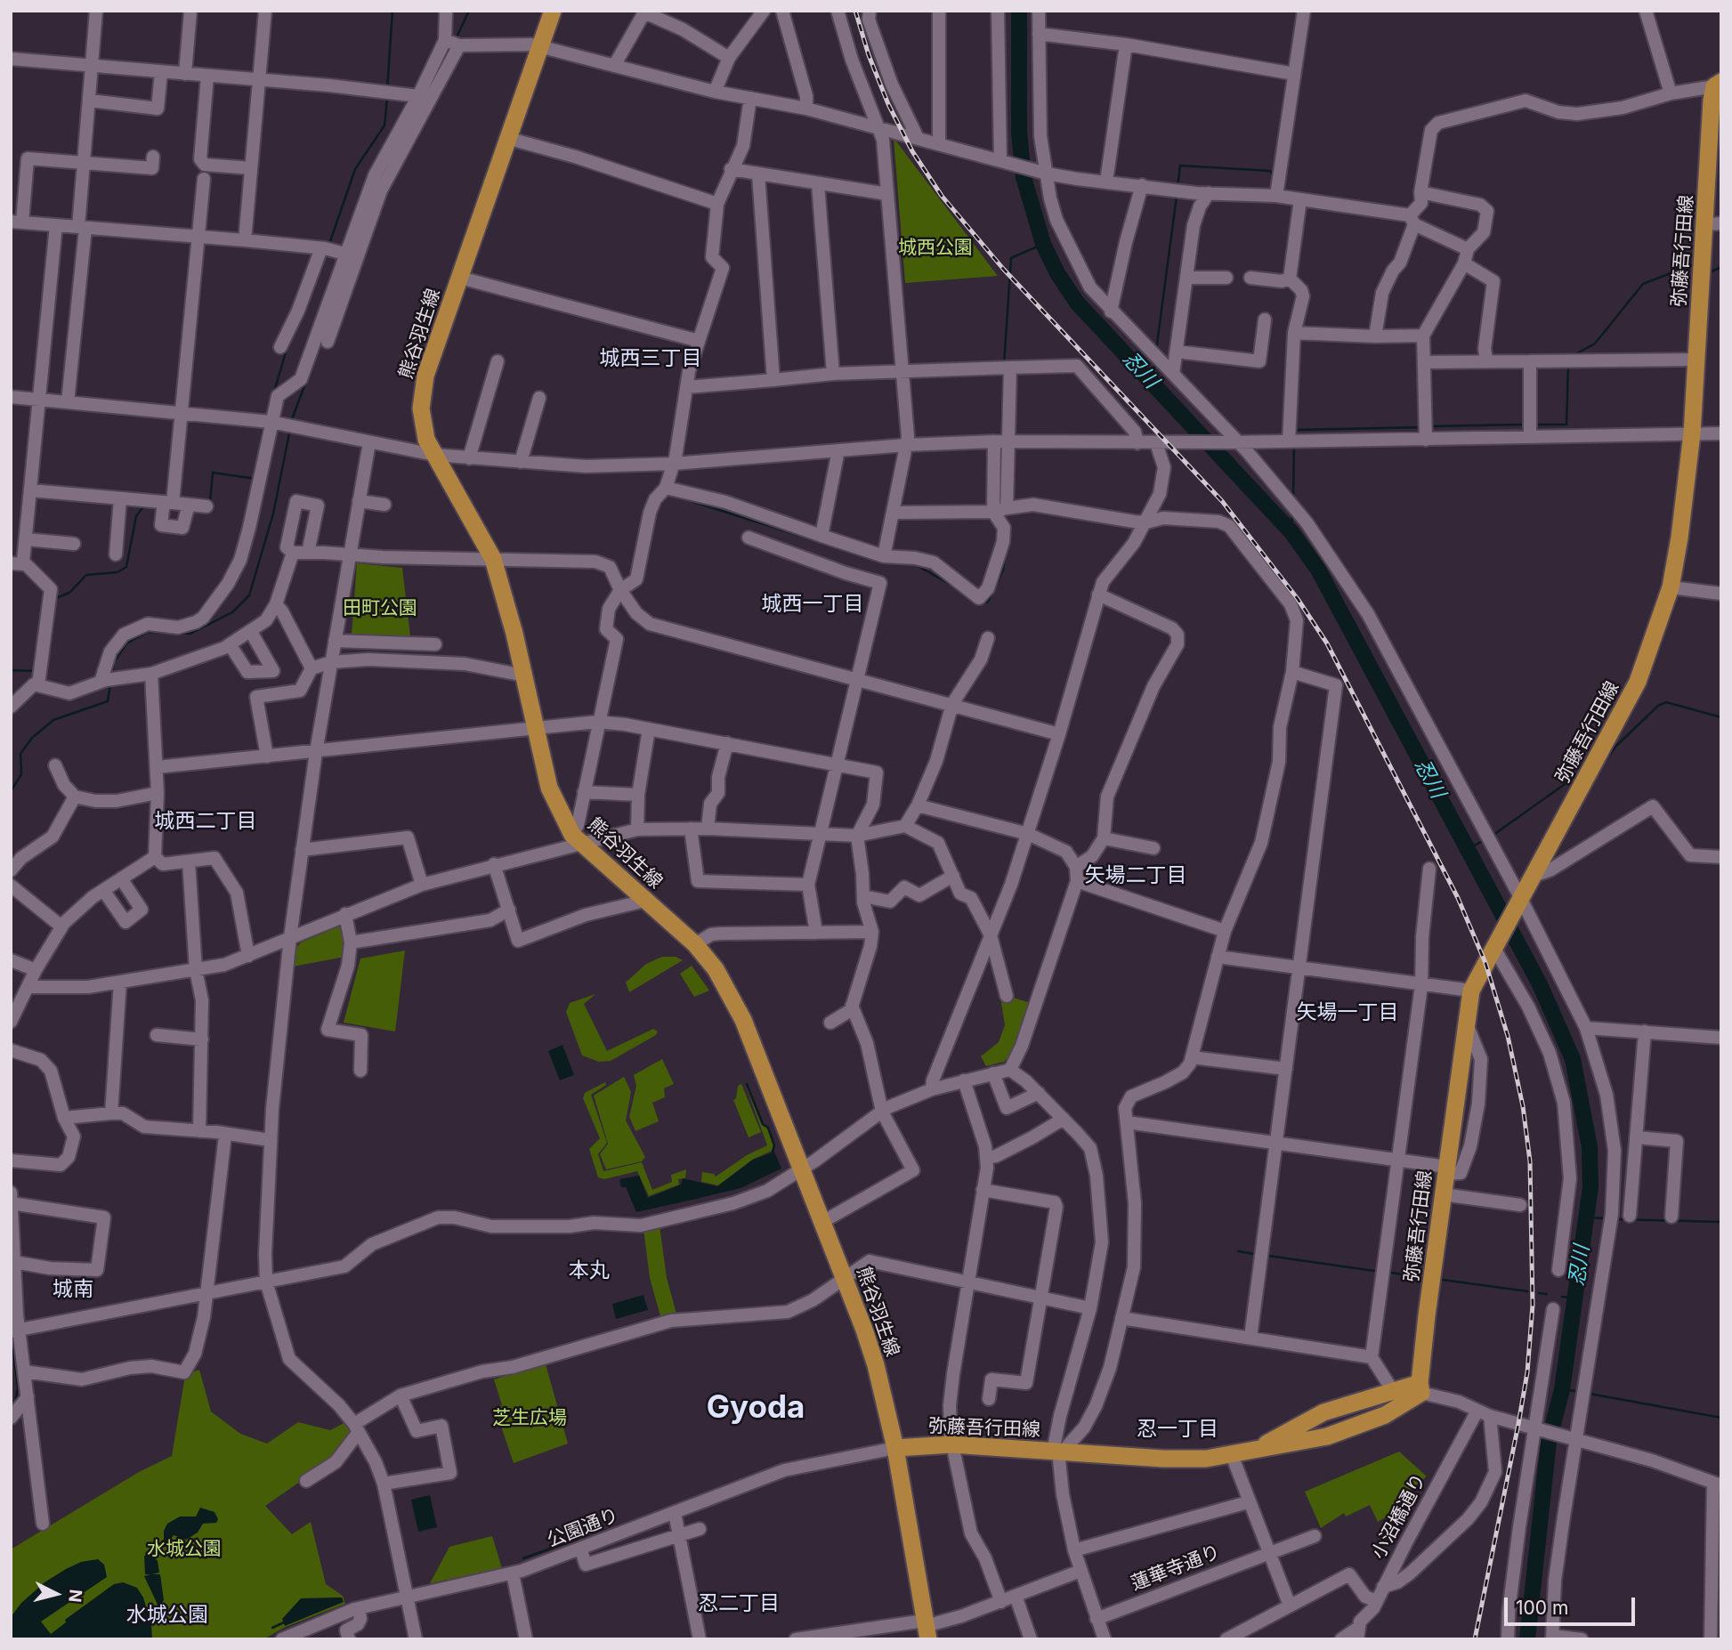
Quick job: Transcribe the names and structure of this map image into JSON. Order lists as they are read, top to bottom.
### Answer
{
  "streets": {
    "main road": ["弥藤吾行田線", "熊谷羽生線"],
    "street": ["小沼橋通り", "公園通り", "蓮華寺通り"]
  },
  "crossings": [
    ["弥藤吾行田線", "熊谷羽生線"],
    ["弥藤吾行田線", "公園通り"],
    ["熊谷羽生線", "公園通り"]
  ],
  "districts": [
    "城西三丁目",
    "城西一丁目",
    "城西二丁目",
    "矢場二丁目",
    "矢場一丁目",
    "本丸",
    "城南",
    "Gyoda",
    "忍一丁目",
    "忍二丁目",
    "水城公園"
  ],
  "water": ["忍川"],
  "parks": [
    "城西公園",
    "田町公園",
    "芝生広場",
    "水城公園"
  ],
  "scale_bar": "100 m",
  "north": "right"
}
